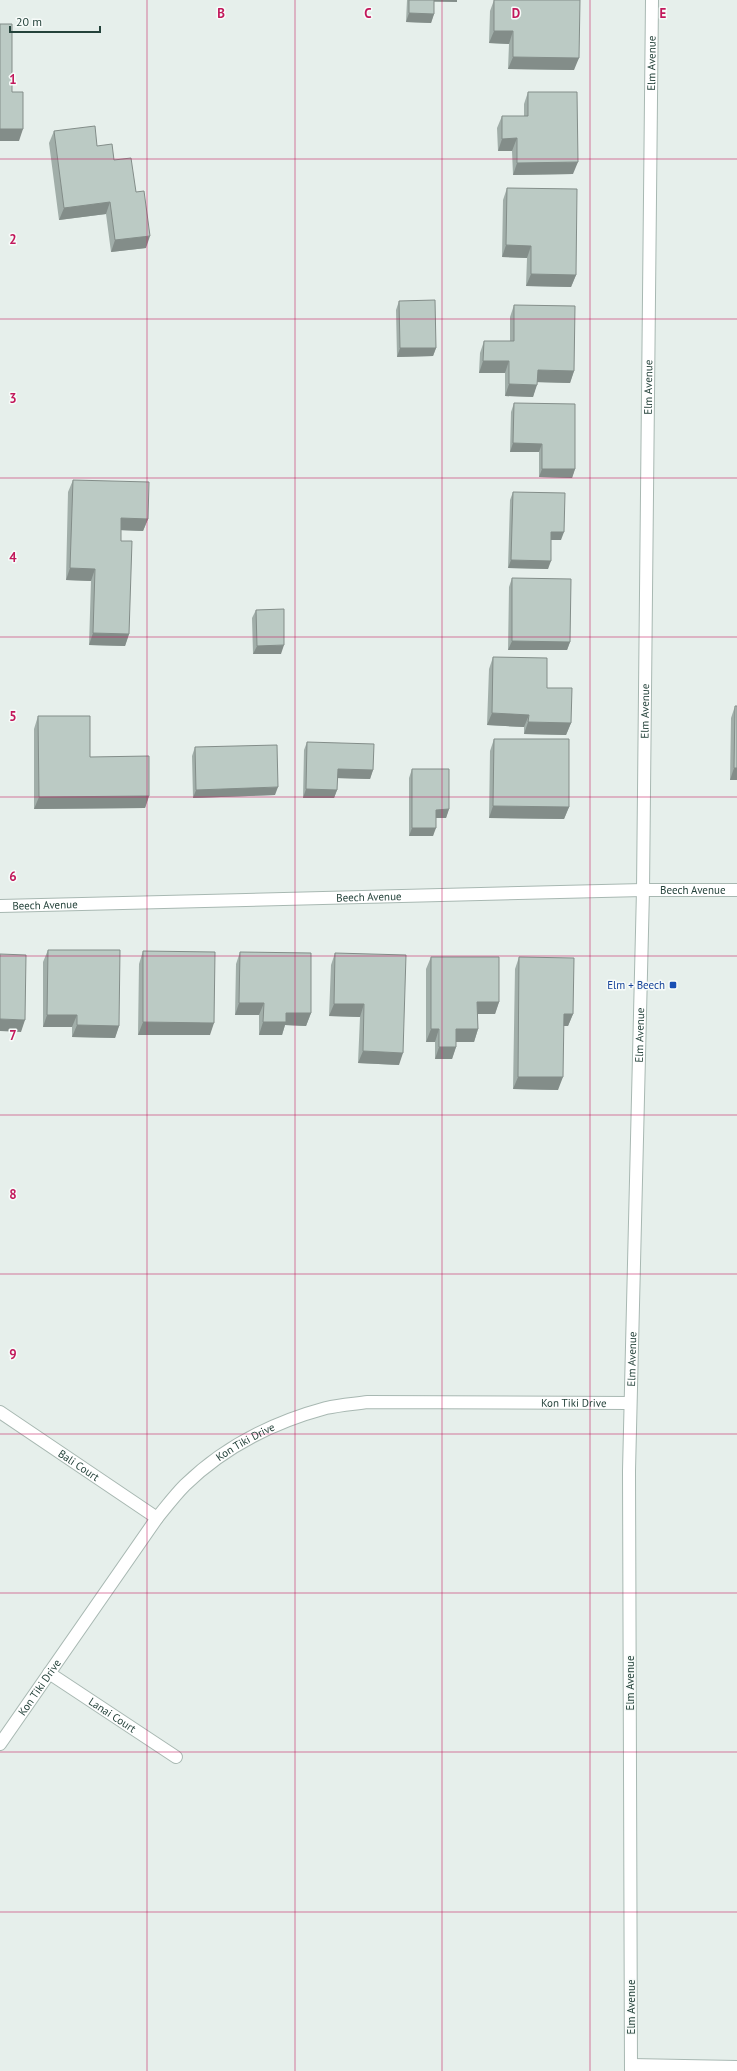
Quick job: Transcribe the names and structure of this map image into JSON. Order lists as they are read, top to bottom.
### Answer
{
  "streets": {
    "street": [
      "Elm Avenue",
      "Beech Avenue",
      "Kon Tiki Drive",
      "Bali Court",
      "Lanai Court"
    ]
  },
  "crossings": [
    ["Elm Avenue", "Beech Avenue"],
    ["Elm Avenue", "Kon Tiki Drive"],
    ["Kon Tiki Drive", "Bali Court"],
    ["Kon Tiki Drive", "Lanai Court"]
  ],
  "places": {
    "transit": ["Elm + Beech"]
  },
  "scale_bar": "20 m",
  "grid": {
    "columns": [
      "B",
      "C",
      "D",
      "E"
    ],
    "rows": [
      "1",
      "2",
      "3",
      "4",
      "5",
      "6",
      "7",
      "8",
      "9"
    ]
  }
}
